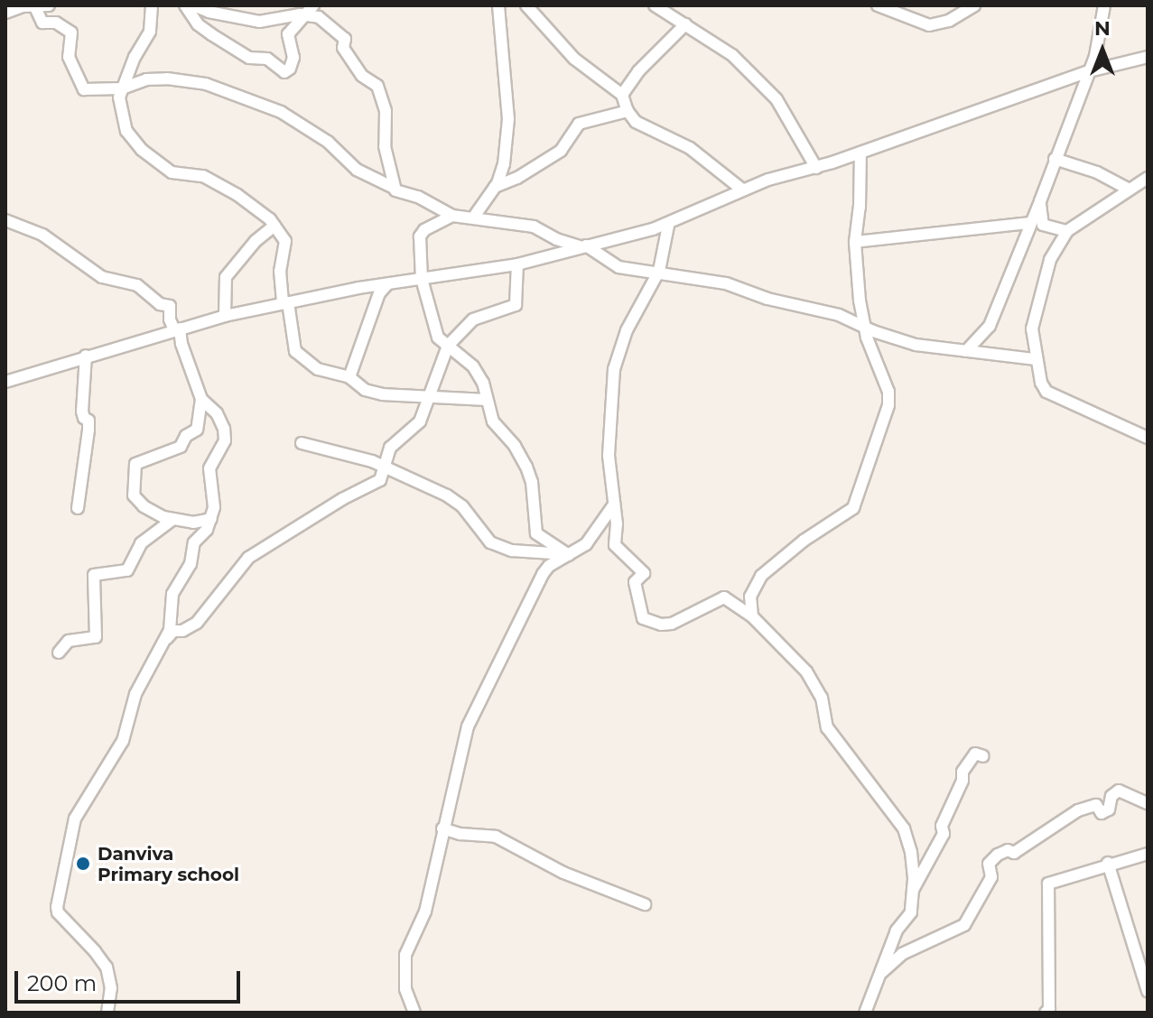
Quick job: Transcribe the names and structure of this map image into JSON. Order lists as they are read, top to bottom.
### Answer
{
  "places": ["Danviva Primary school"],
  "scale_bar": "200 m",
  "north": "top"
}
